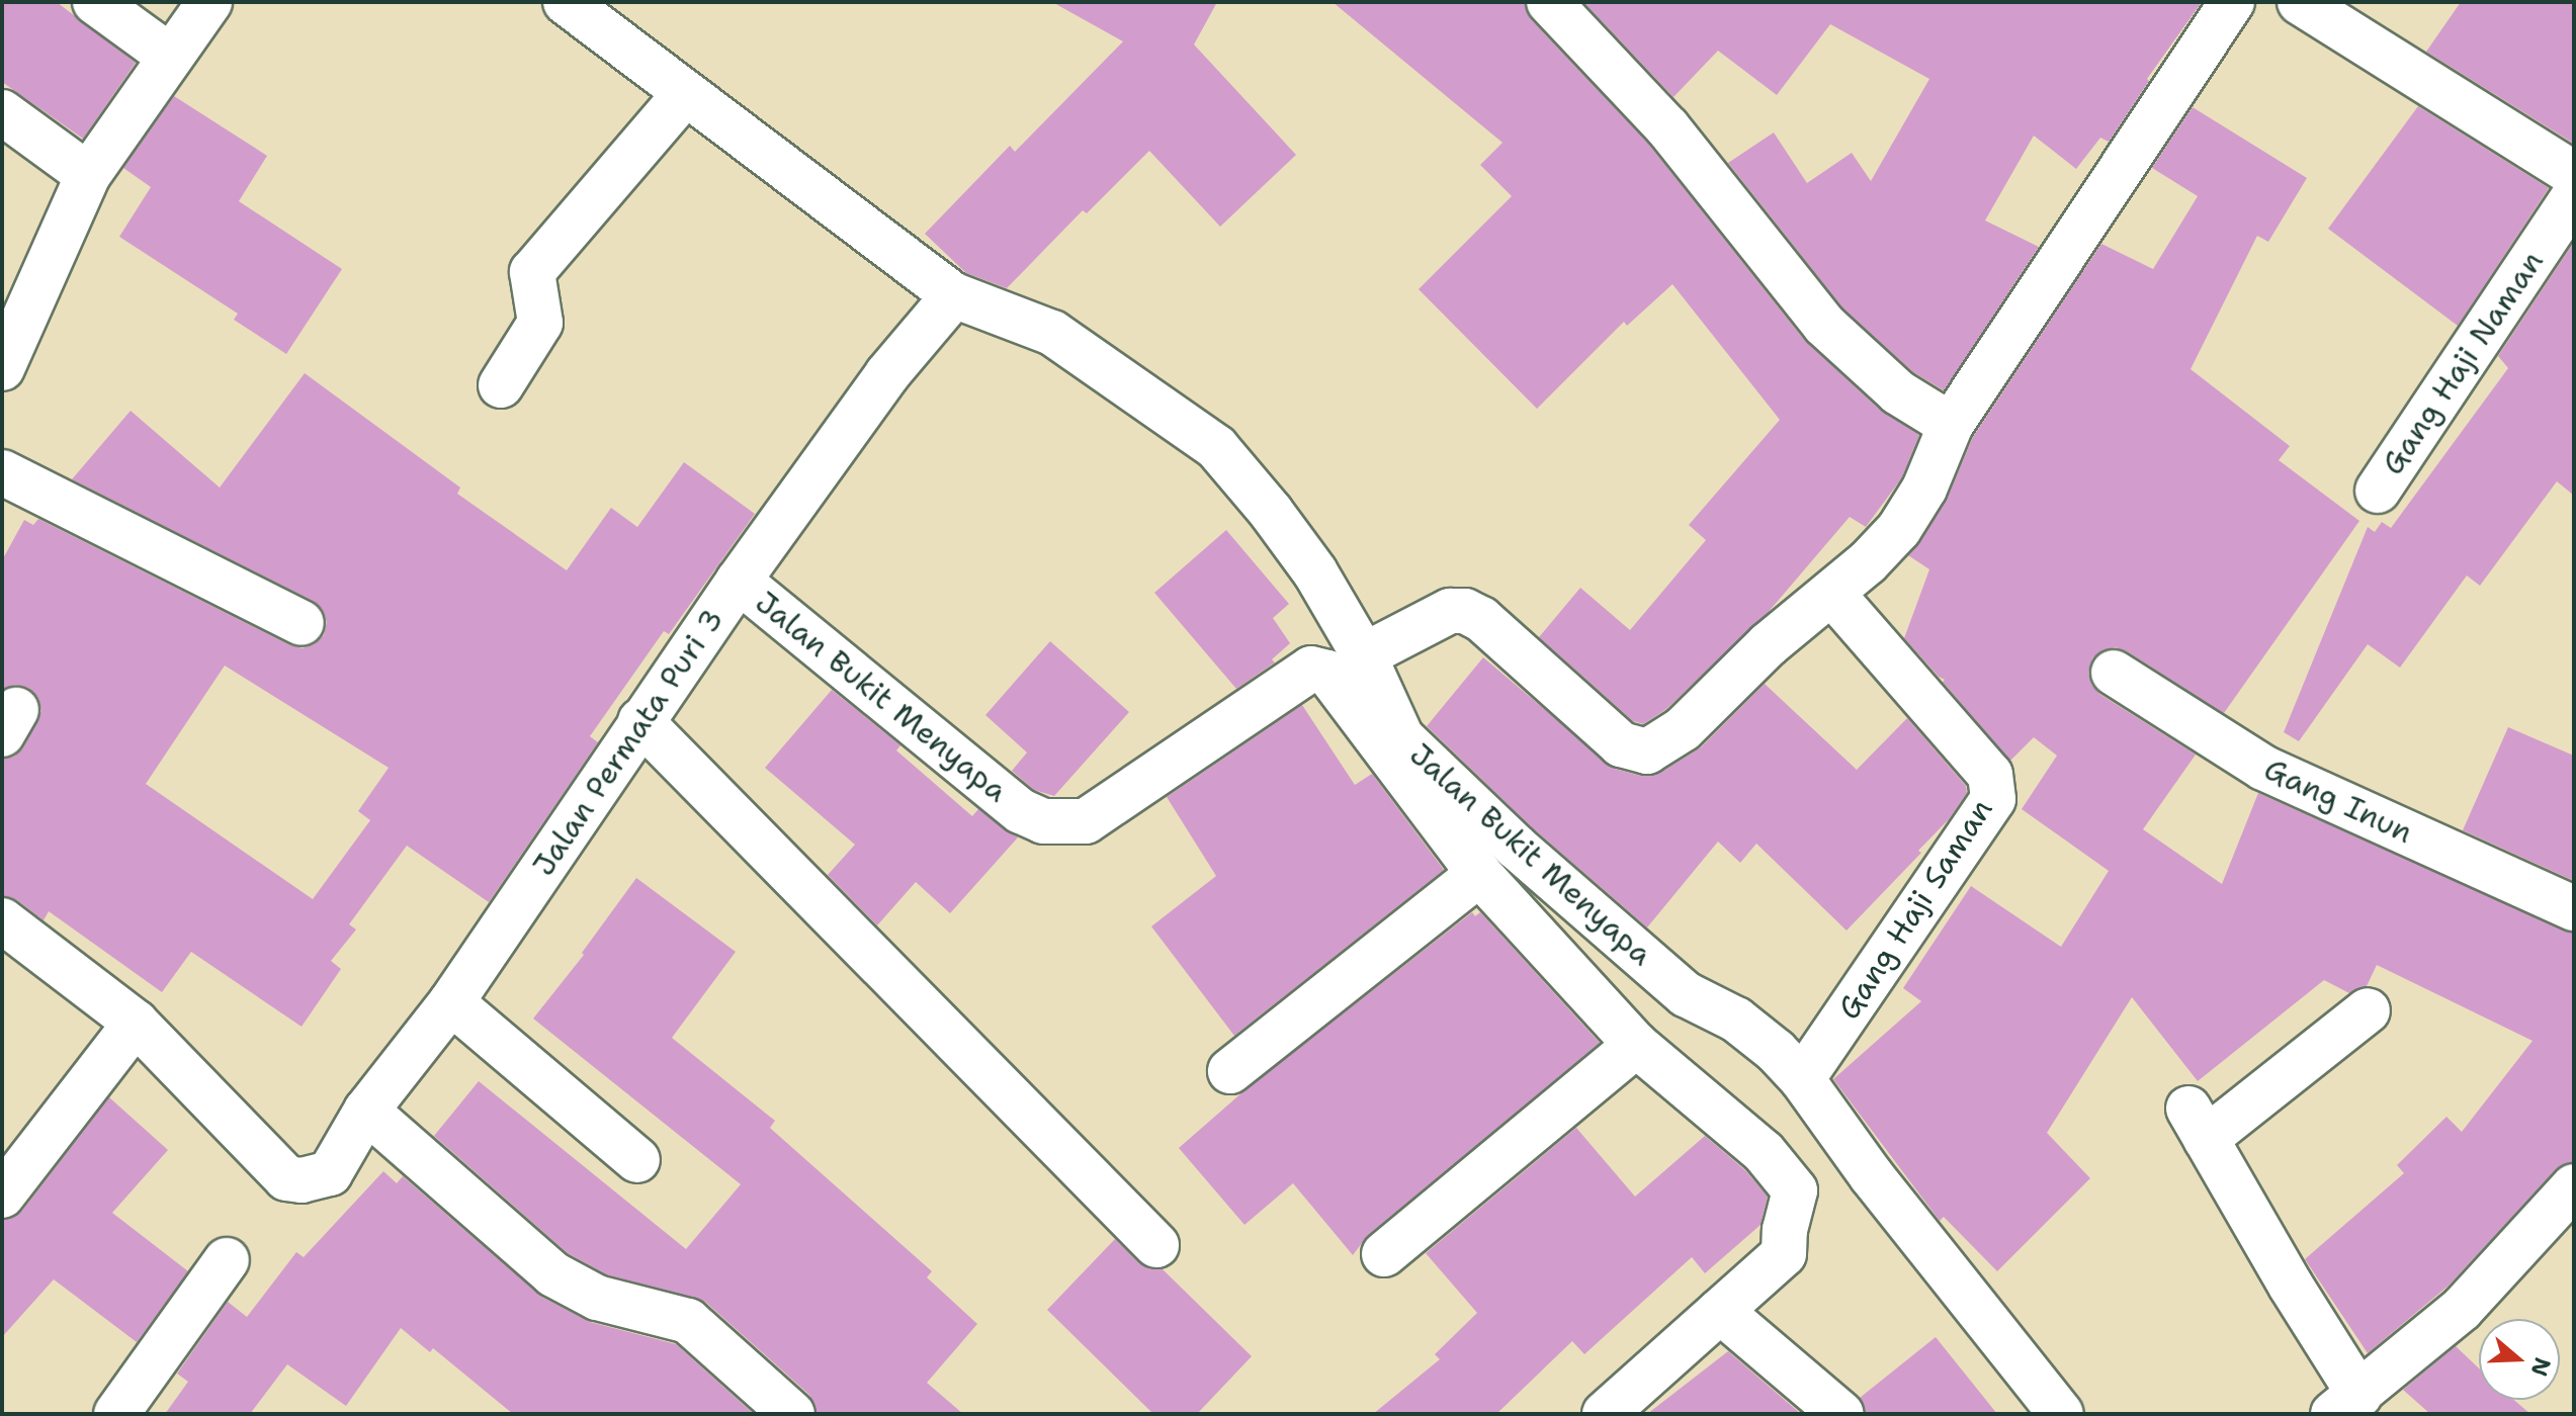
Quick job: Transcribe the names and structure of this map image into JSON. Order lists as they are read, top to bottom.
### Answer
{
  "streets": {
    "street": [
      "Gang Haji Naman",
      "Jalan Bukit Menyapa",
      "Jalan Permata Puri 3",
      "Gang Inun",
      "Gang Haji Saman"
    ]
  },
  "crossings": [
    ["Jalan Bukit Menyapa", "Jalan Permata Puri 3"],
    ["Jalan Bukit Menyapa", "Gang Haji Saman"]
  ],
  "north": "right"
}
